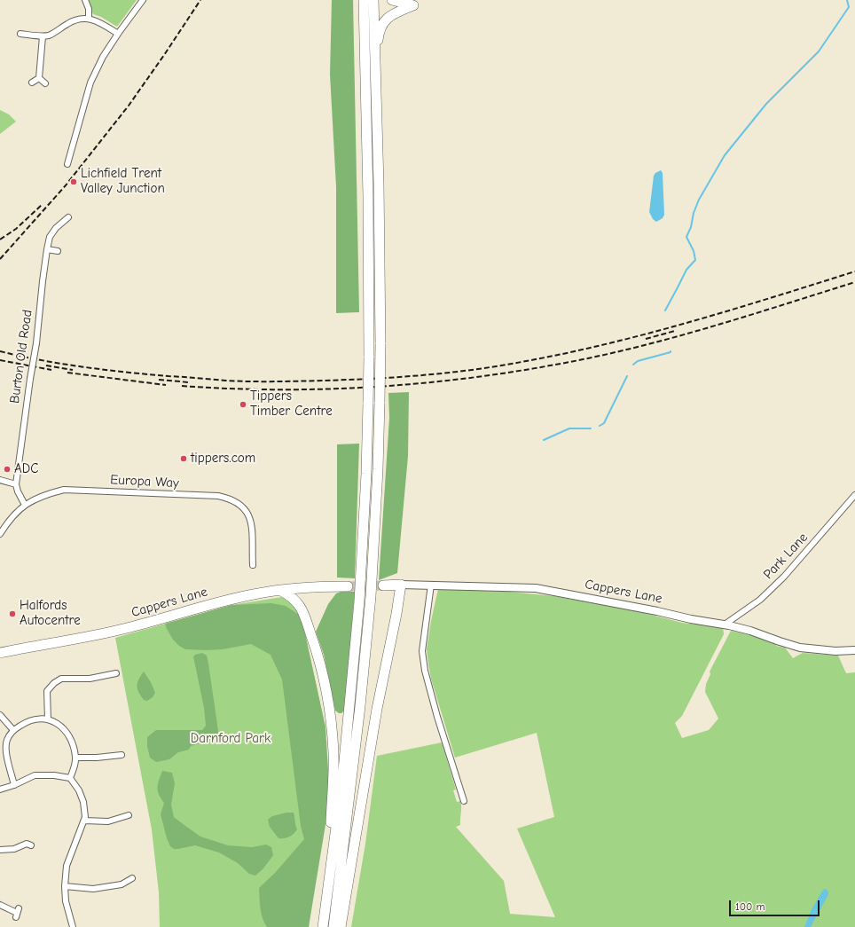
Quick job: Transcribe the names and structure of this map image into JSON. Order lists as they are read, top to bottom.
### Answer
{
  "streets": {
    "highway": ["Cappers Lane"],
    "street": ["Burton Old Road", "Europa Way", "Park Lane"]
  },
  "crossings": [
    ["Burton Old Road", "Europa Way"],
    ["Park Lane", "Cappers Lane"]
  ],
  "parks": ["Darnford Park"],
  "places": [
    "Lichfield Trent Valley Junction",
    "Tippers Timber Centre",
    "tippers.com",
    "ADC",
    "Halfords Autocentre"
  ],
  "scale_bar": "100 m"
}
